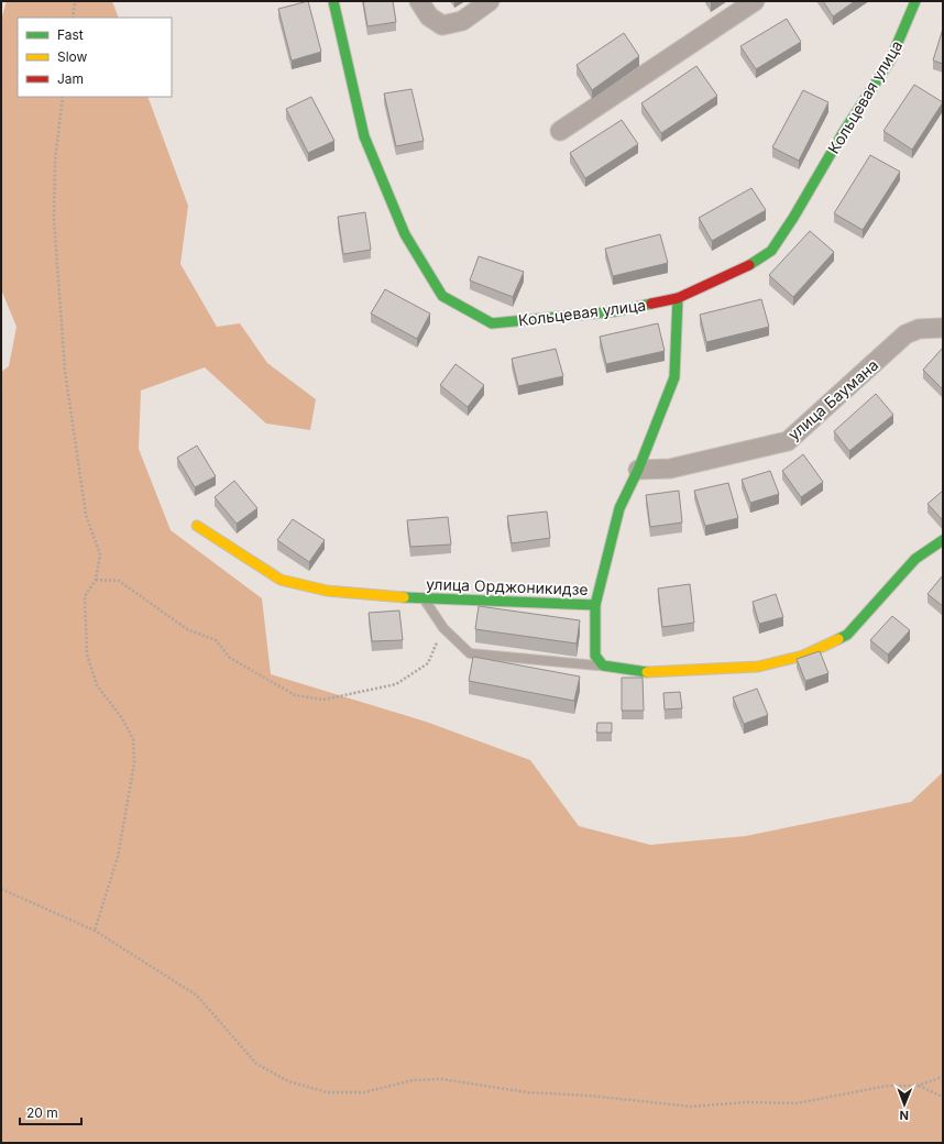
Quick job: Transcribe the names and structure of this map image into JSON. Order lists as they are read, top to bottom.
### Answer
{
  "streets": {
    "street": ["Кольцевая улица", "улица Баумана", "улица Орджоникидзе"]
  },
  "legend": ["Fast", "Slow", "Jam"],
  "scale_bar": "20 m",
  "north": "bottom"
}
